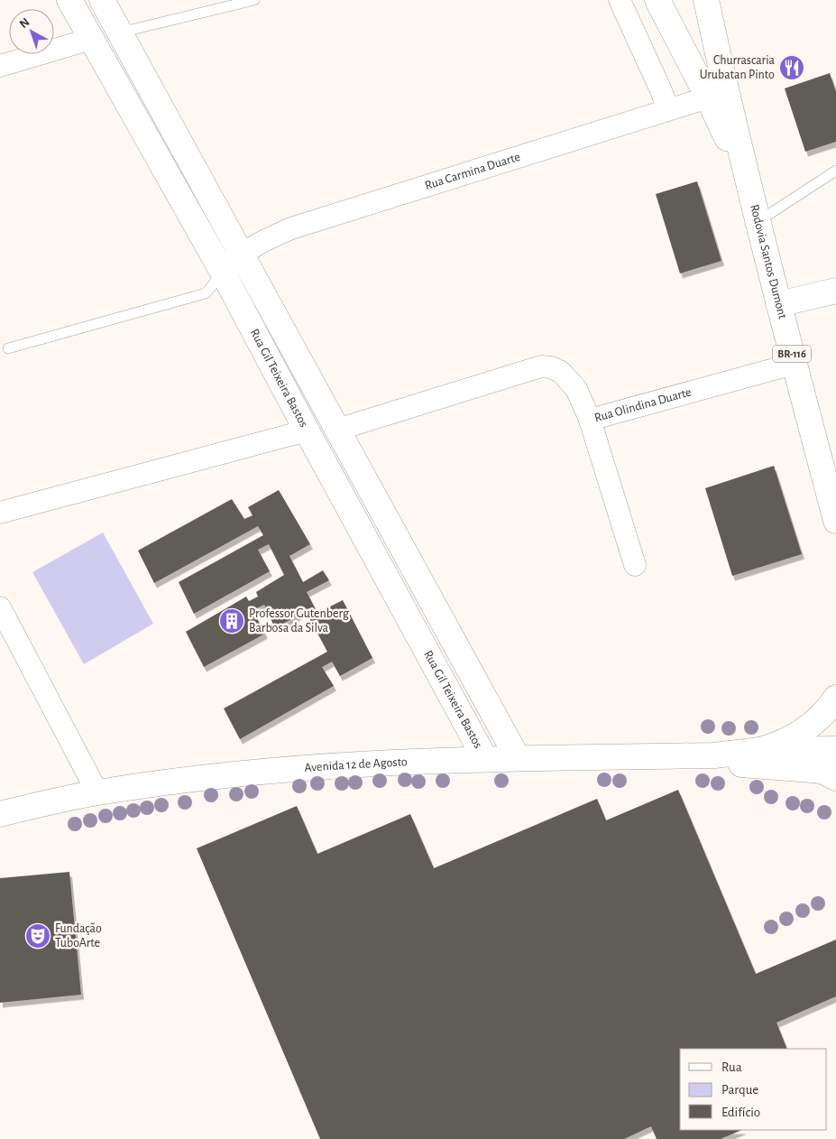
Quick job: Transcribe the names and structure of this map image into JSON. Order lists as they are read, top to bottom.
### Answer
{
  "streets": {
    "main road": [
      "Rodovia Santos Dumont",
      "BR-116",
      "Rua Gil Teixeira Bastos",
      "Avenida 12 de Agosto"
    ],
    "street": ["Rua Carmina Duarte", "Rua Olindina Duarte"]
  },
  "crossings": [
    ["Rua Carmina Duarte", "Rua Gil Teixeira Bastos"],
    ["Rodovia Santos Dumont", "Rua Olindina Duarte"],
    ["Rua Gil Teixeira Bastos", "Rua Olindina Duarte"],
    ["Rua Gil Teixeira Bastos", "Avenida 12 de Agosto"]
  ],
  "places": {
    "restaurant": ["Churrascaria Urubatan Pinto"],
    "building": ["Professor Gutenberg Barbosa da Silva"],
    "theatre": ["Fundação TuboArte"]
  },
  "legend": ["Rua", "Parque", "Edifício"],
  "north": "top left"
}
